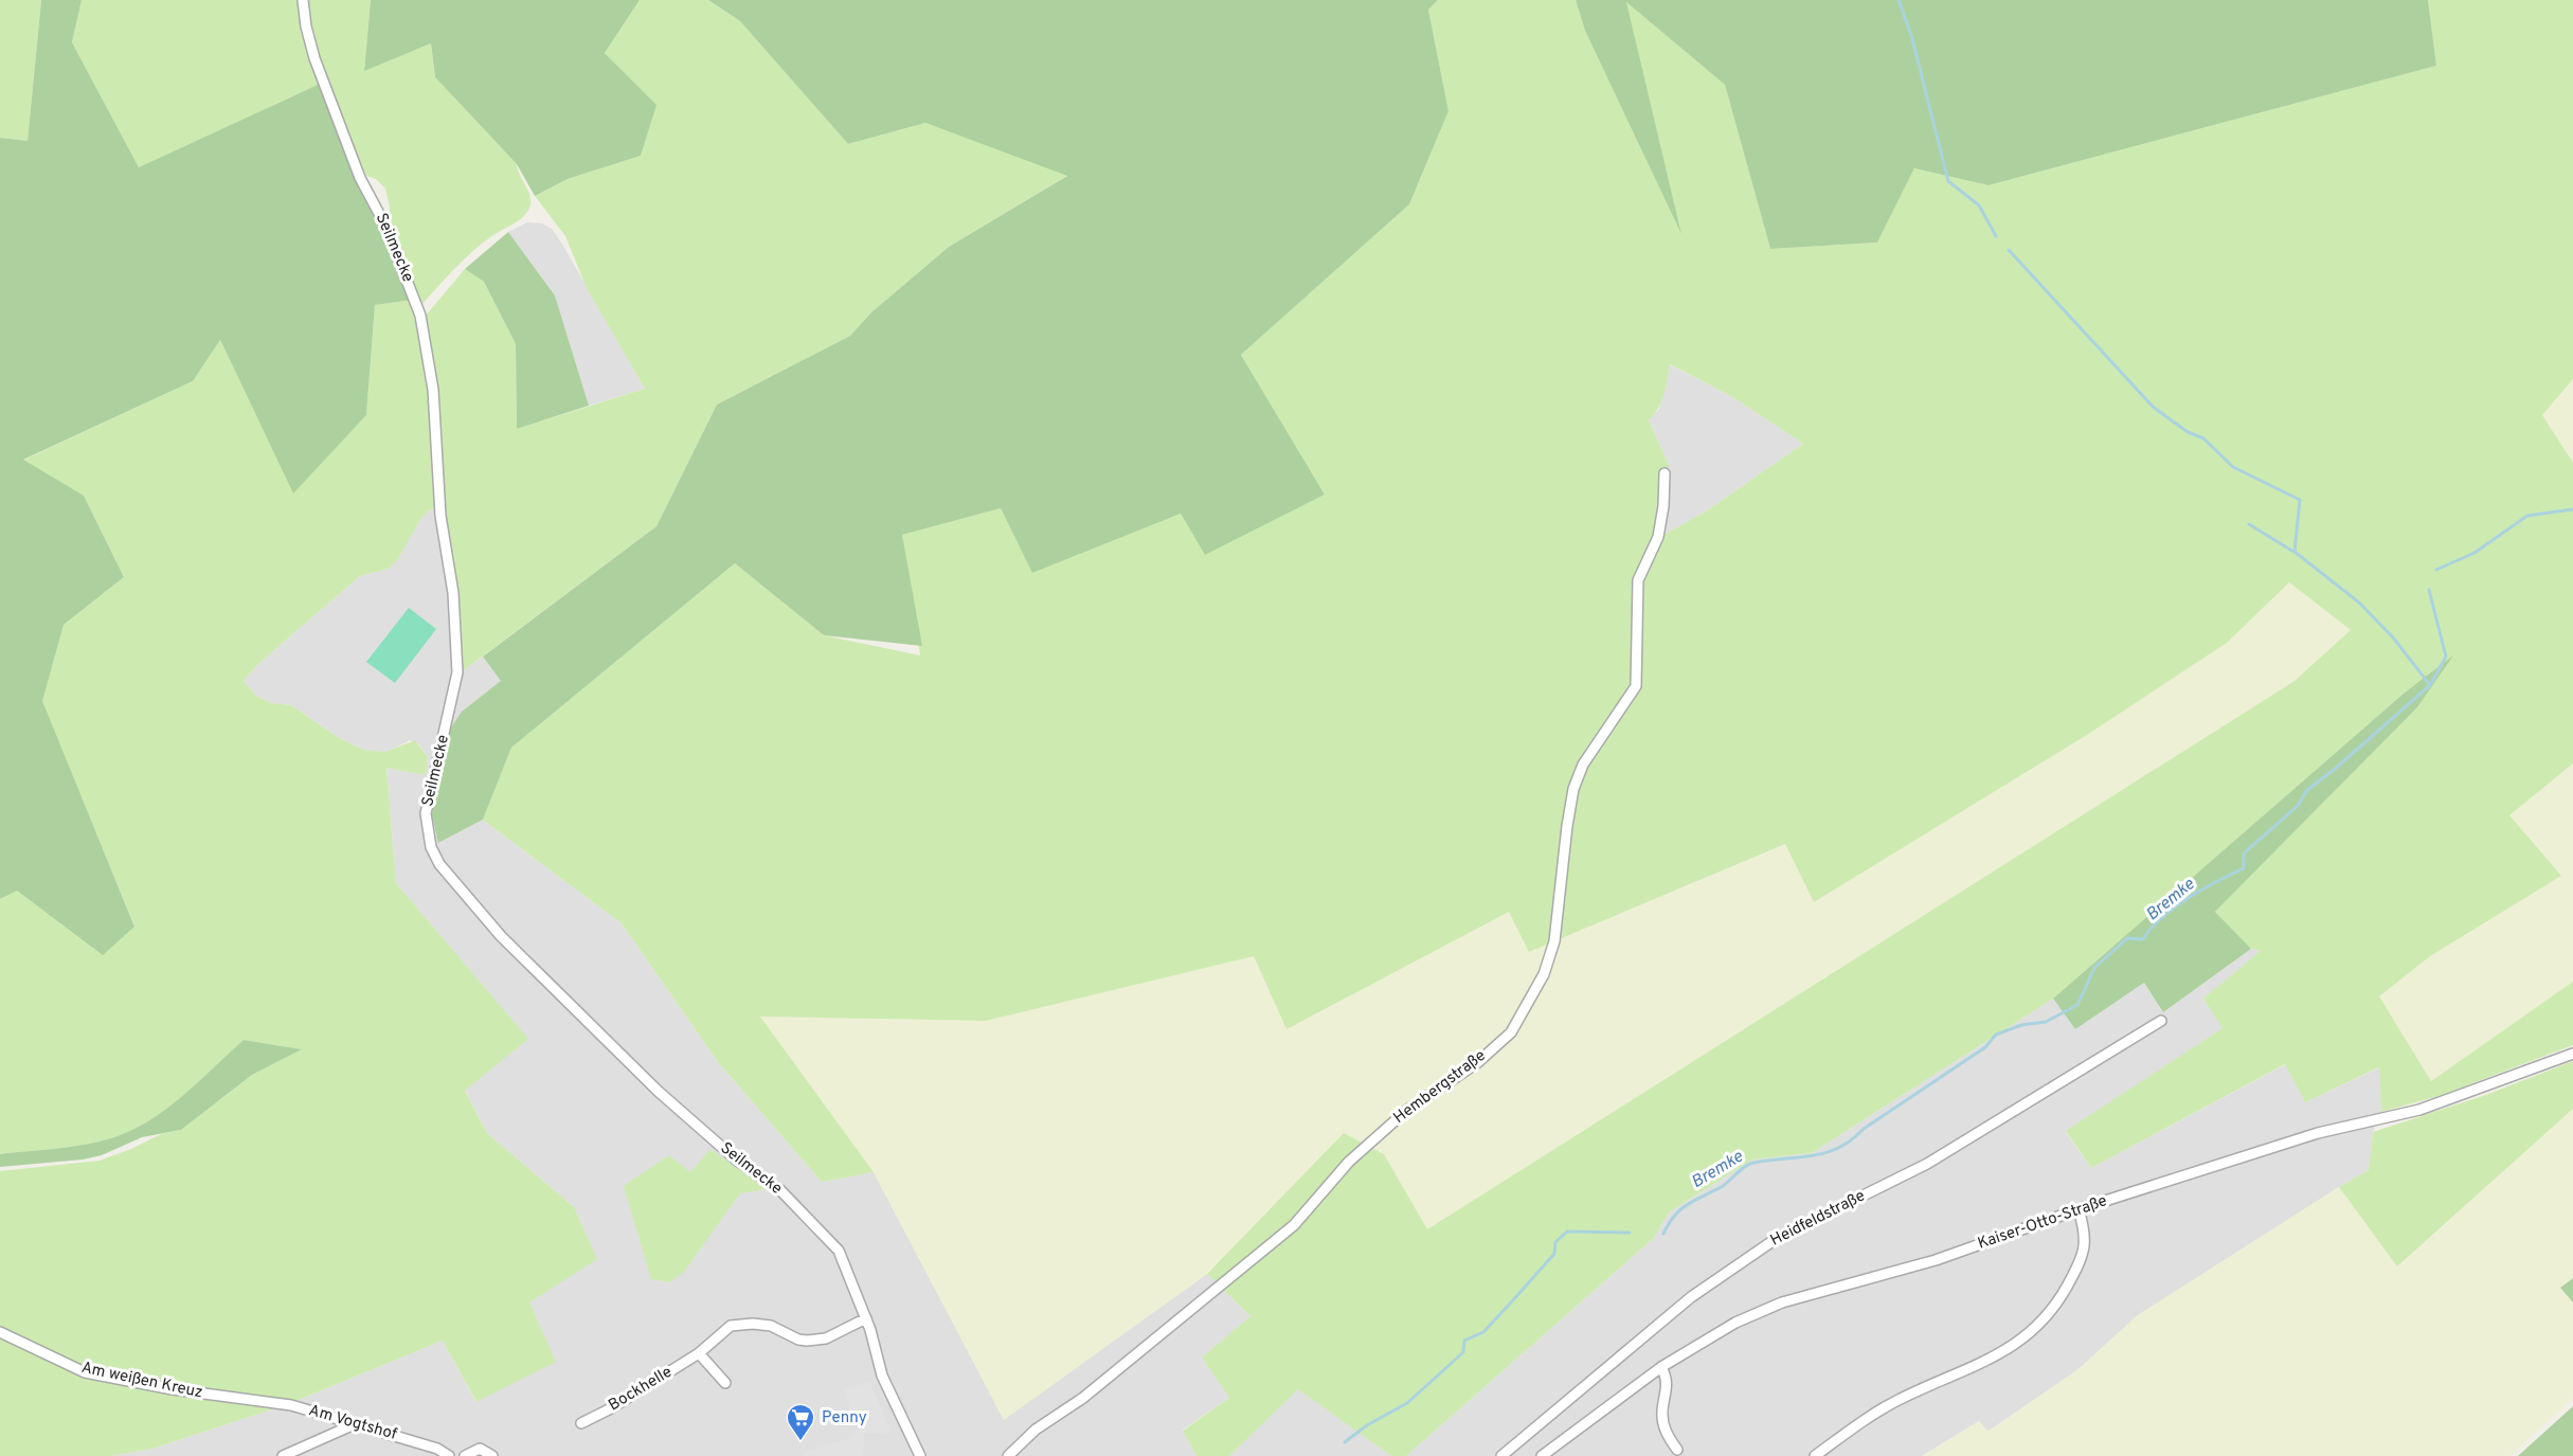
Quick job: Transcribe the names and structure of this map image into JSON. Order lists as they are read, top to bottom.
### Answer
{
  "streets": {
    "street": [
      "Seilmecke",
      "Hembergstraße",
      "Heidfeldstraße",
      "Kaiser-Otto-Straße",
      "Am weißen Kreuz",
      "Bockhelle",
      "Am Vogtshof"
    ]
  },
  "crossings": [
    ["Seilmecke", "Bockhelle"],
    ["Am weißen Kreuz", "Am Vogtshof"]
  ],
  "water": ["Bremke"],
  "places": {
    "supermarket": ["Penny"]
  }
}
